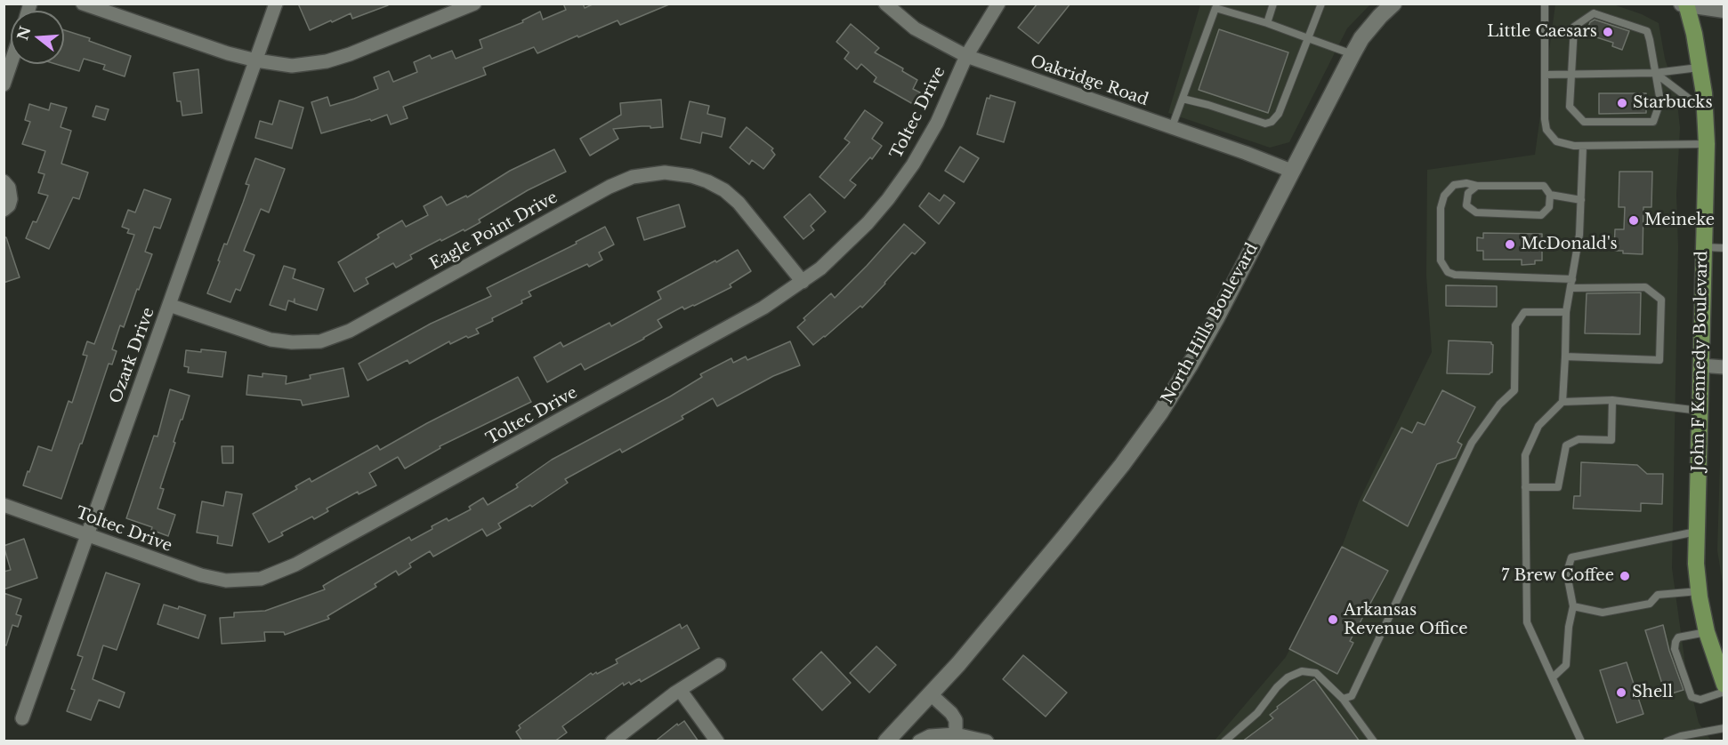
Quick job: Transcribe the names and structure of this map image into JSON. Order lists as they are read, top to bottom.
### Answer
{
  "streets": {
    "main road": ["John F Kennedy Boulevard"],
    "street": [
      "Oakridge Road",
      "Toltec Drive",
      "Eagle Point Drive",
      "North Hills Boulevard",
      "Ozark Drive"
    ]
  },
  "crossings": [
    ["Oakridge Road", "Toltec Drive"],
    ["Oakridge Road", "North Hills Boulevard"],
    ["Toltec Drive", "Eagle Point Drive"],
    ["Toltec Drive", "Ozark Drive"],
    ["Eagle Point Drive", "Ozark Drive"]
  ],
  "places": [
    "Little Caesars",
    "Starbucks",
    "Meineke",
    "McDonald's",
    "7 Brew Coffee",
    "Arkansas Revenue Office",
    "Shell"
  ],
  "north": "left"
}
